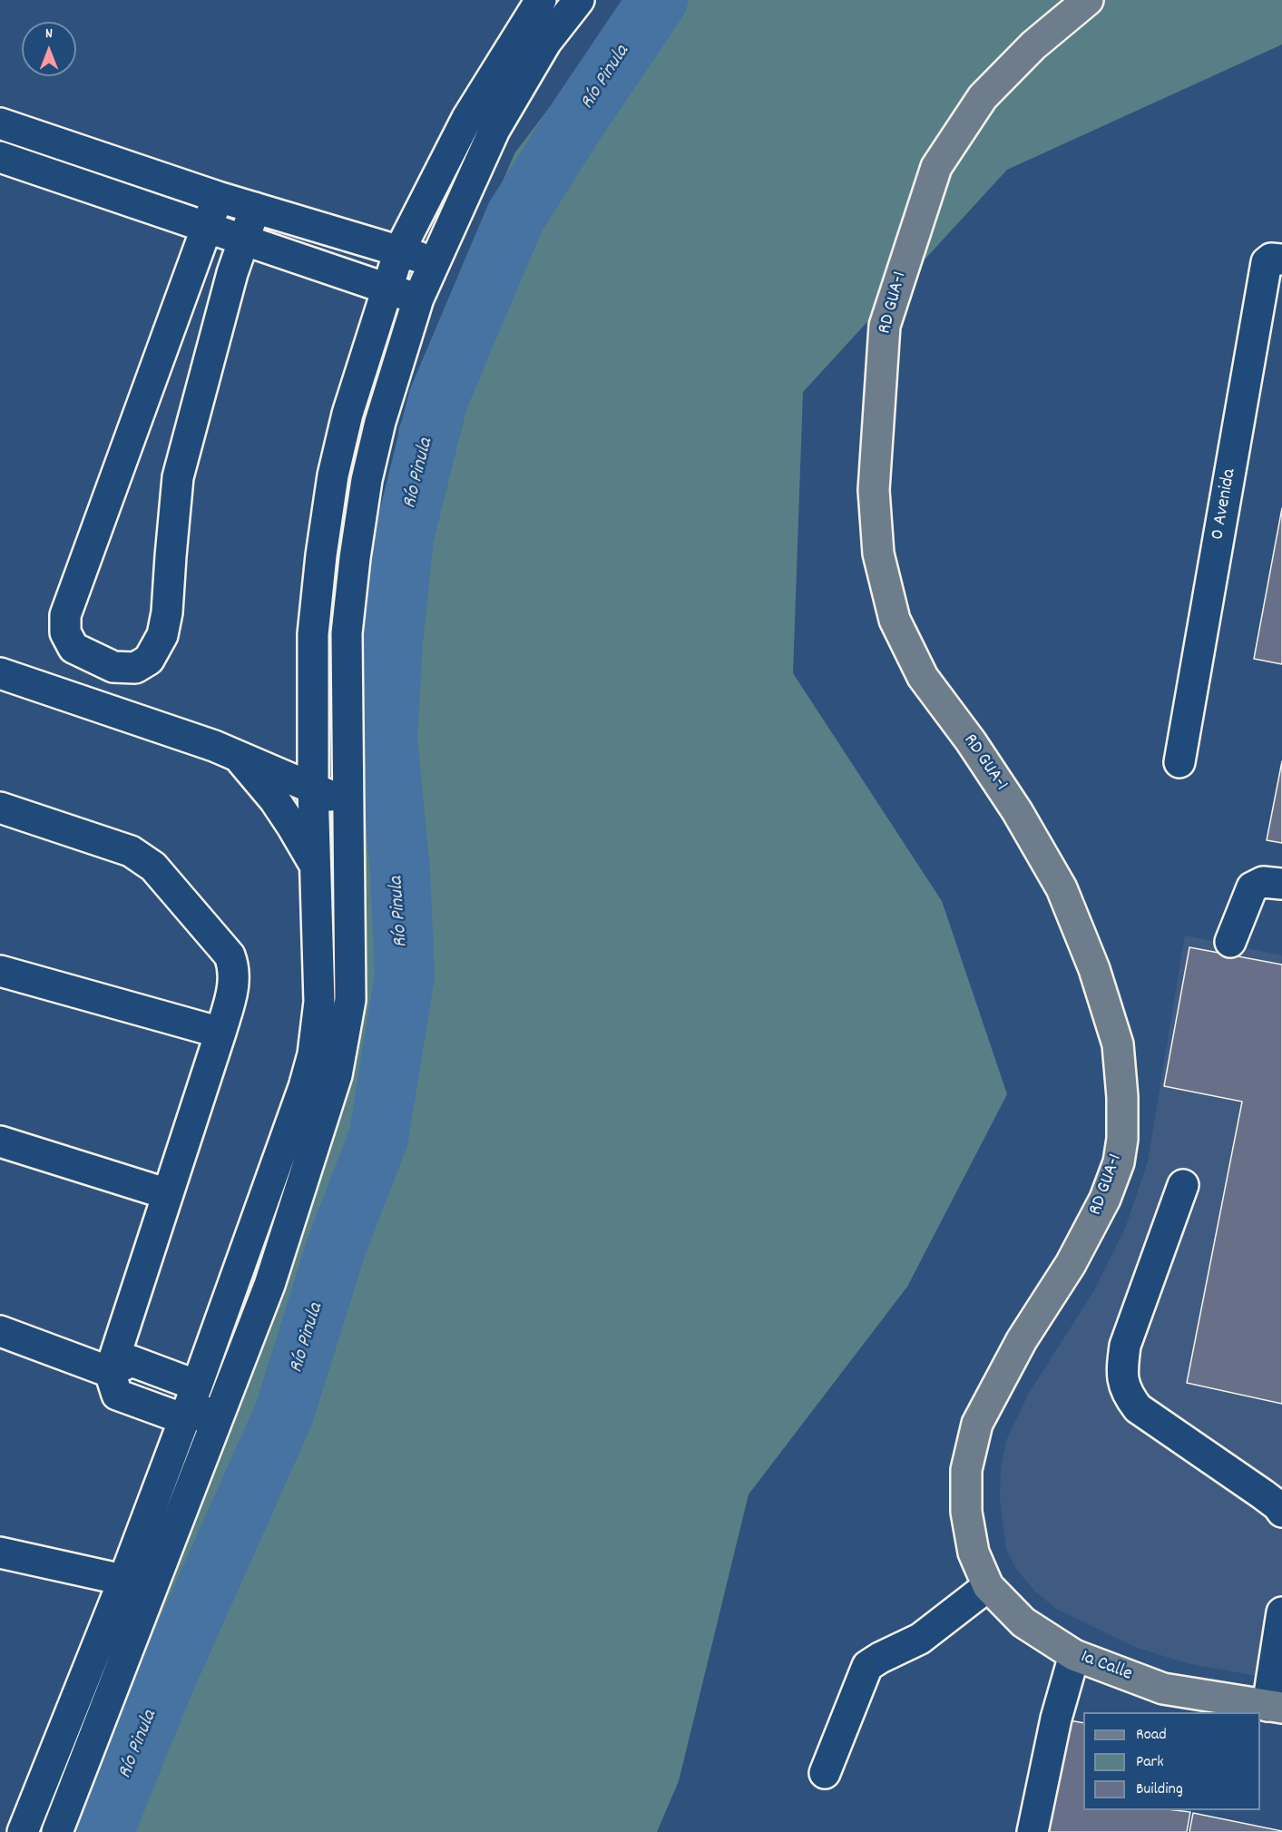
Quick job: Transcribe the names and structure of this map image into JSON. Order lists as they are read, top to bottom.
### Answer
{
  "streets": {
    "main road": ["RD GUA-1", "1a Calle"],
    "street": ["0 Avenida"]
  },
  "crossings": [
    ["RD GUA-1", "1a Calle"]
  ],
  "water": ["Río Pinula"],
  "legend": ["Road", "Park", "Building"],
  "north": "top"
}
